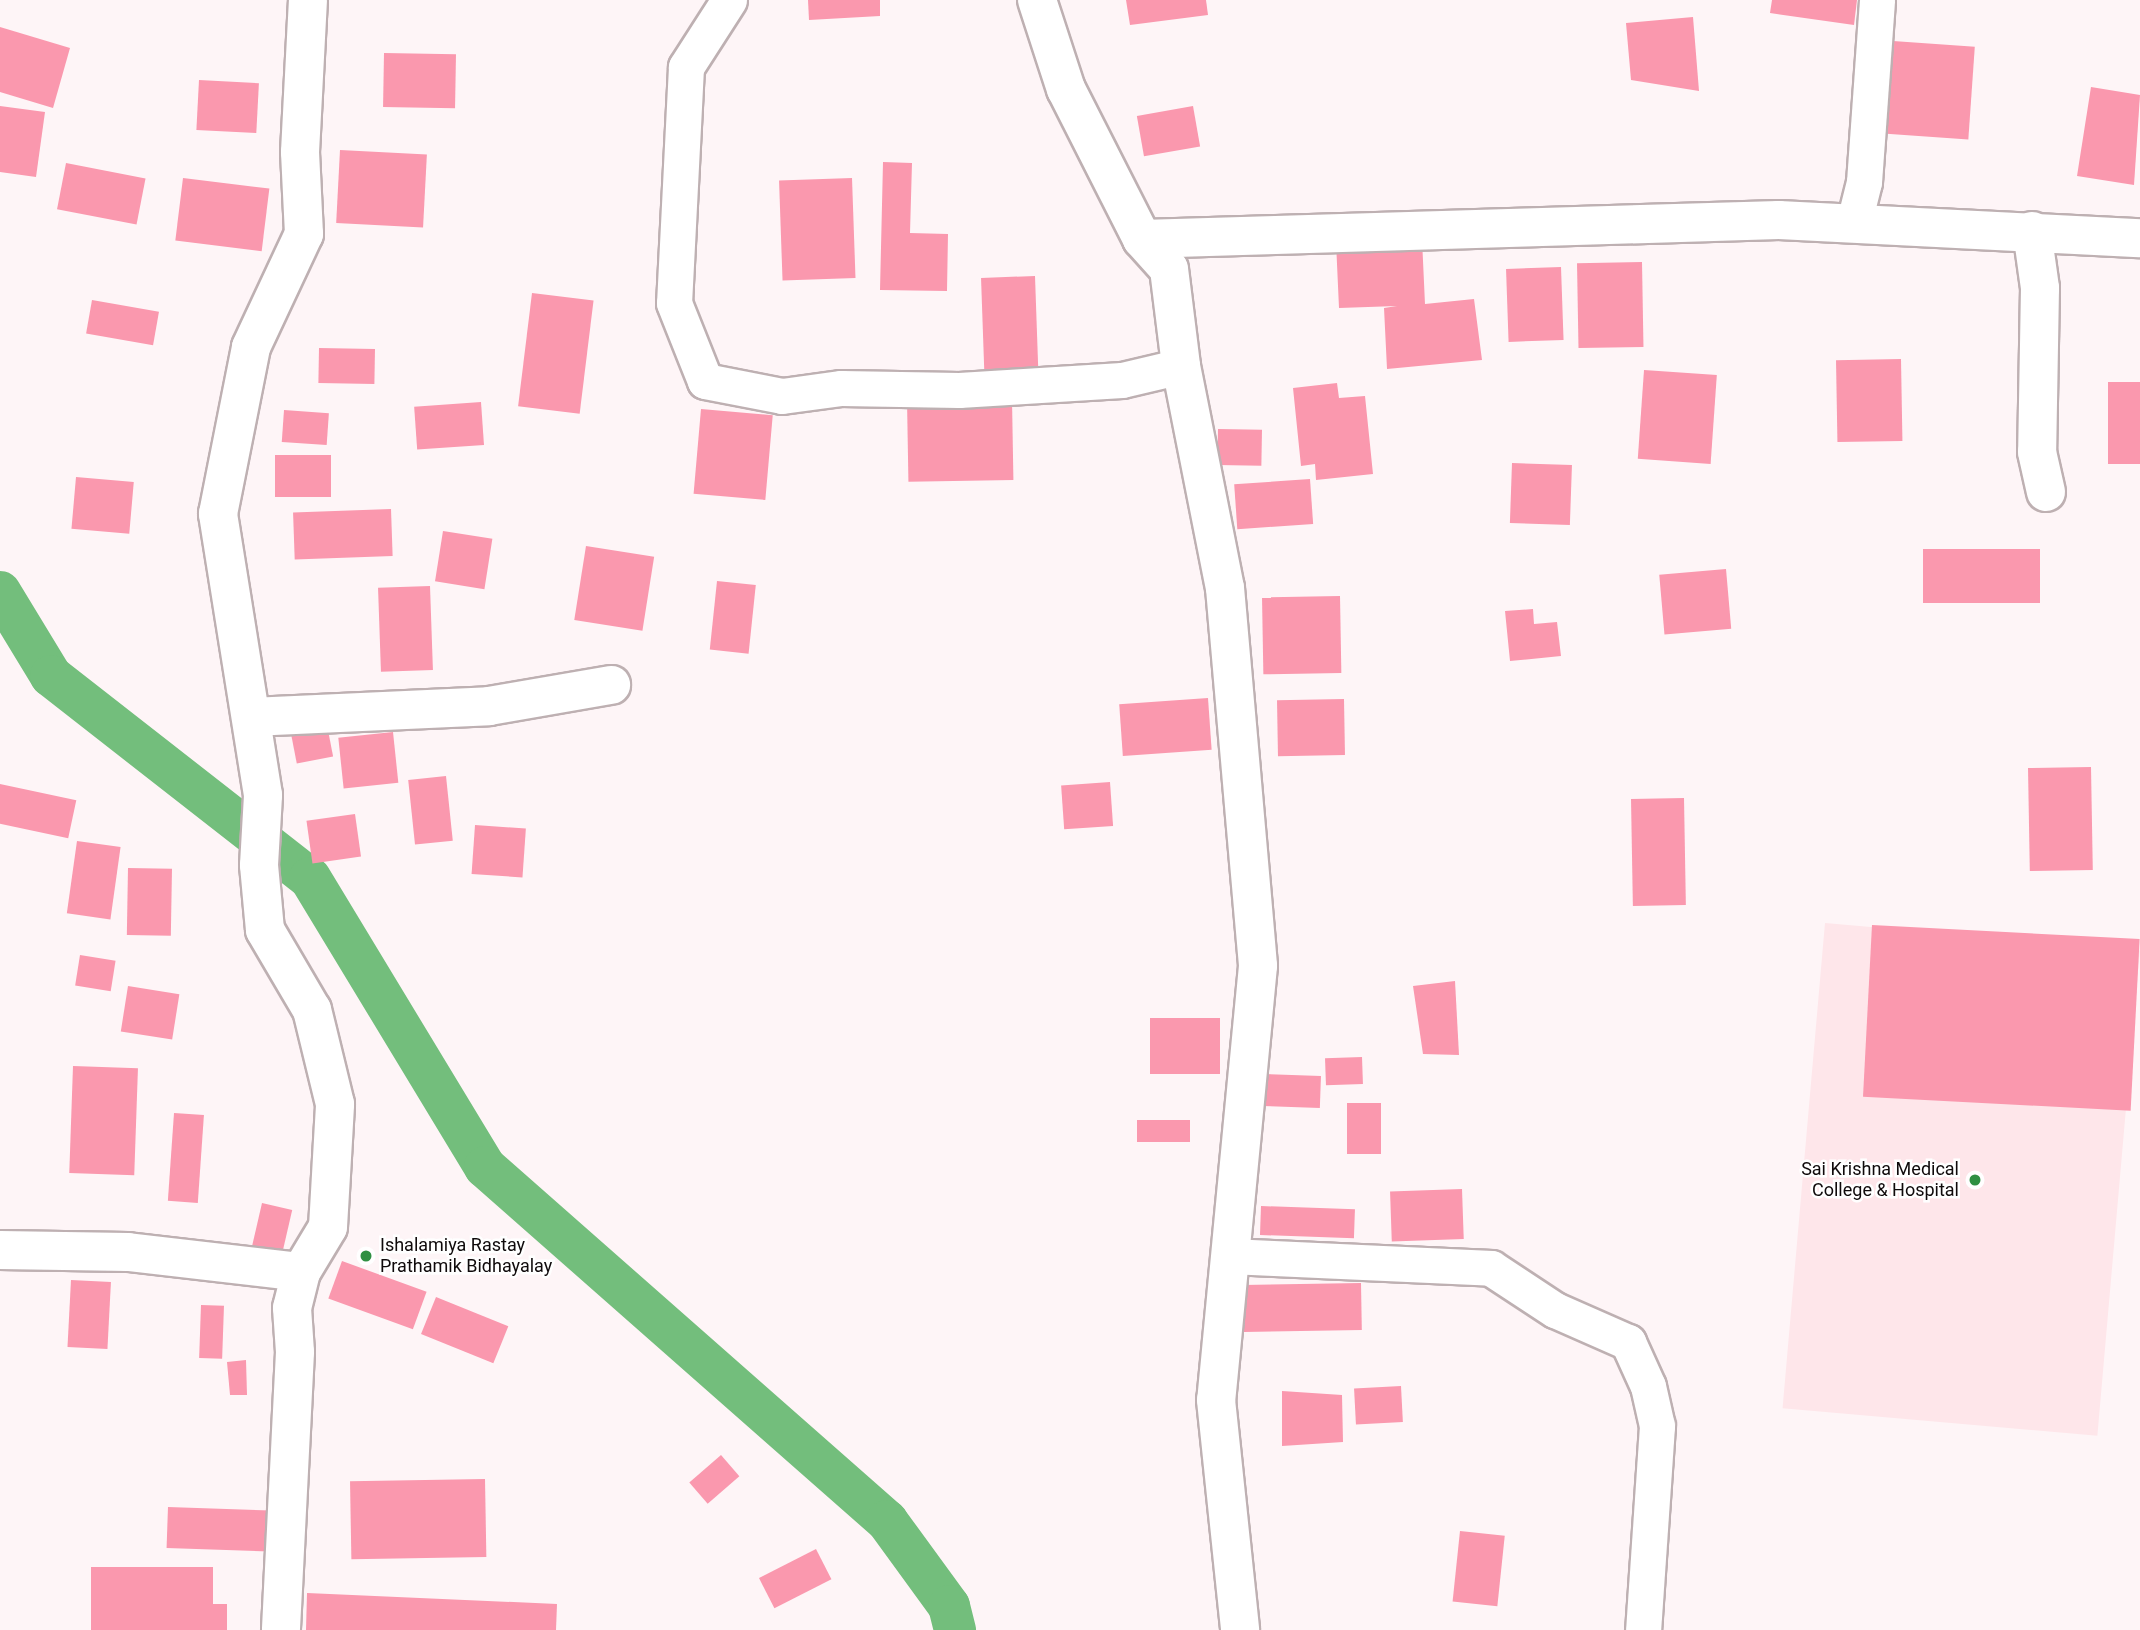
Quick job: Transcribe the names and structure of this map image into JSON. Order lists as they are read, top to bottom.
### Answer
{
  "places": ["Sai Krishna Medical College & Hospital", "Ishalamiya Rastay Prathamik Bidhayalay"]
}
